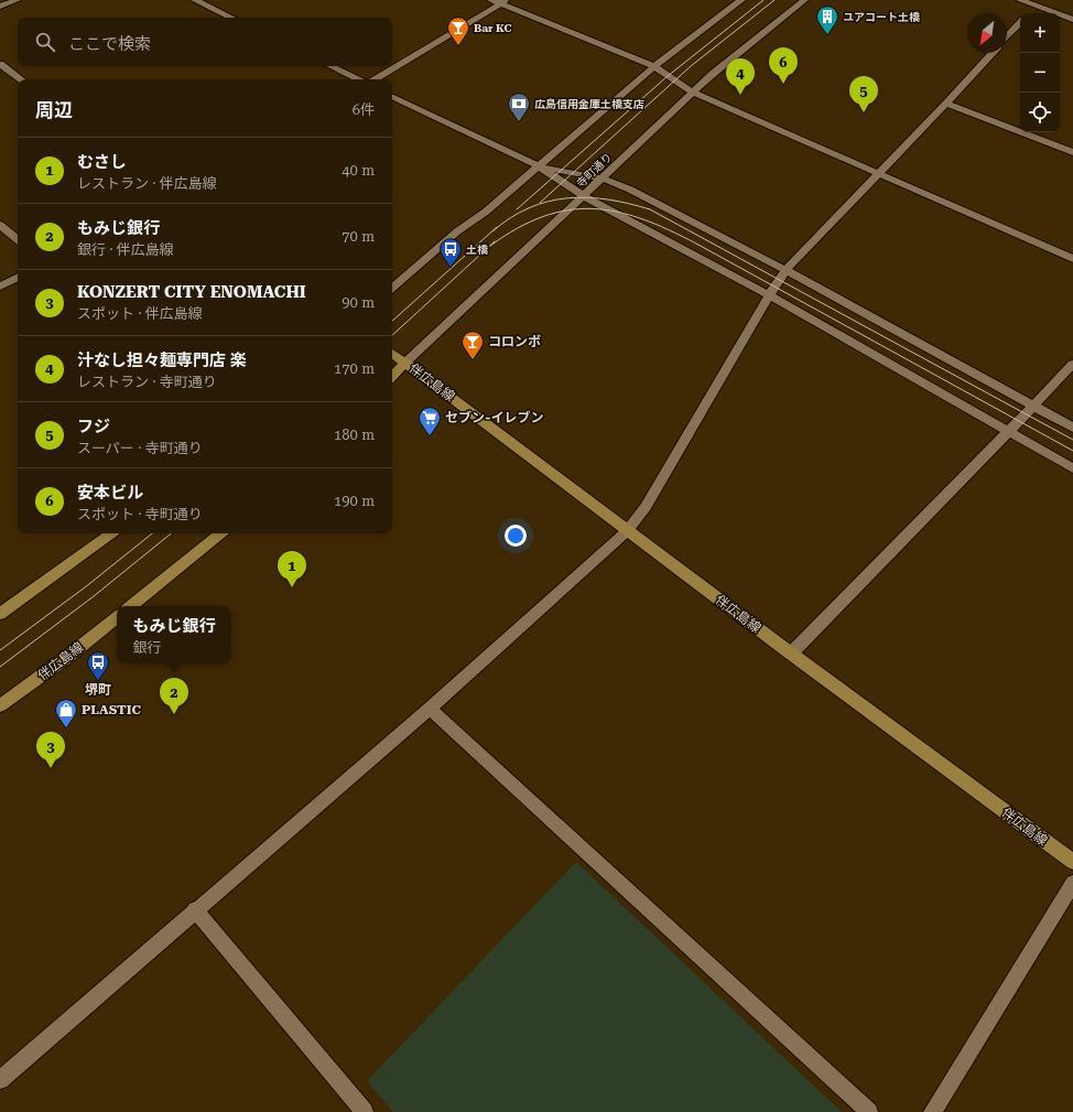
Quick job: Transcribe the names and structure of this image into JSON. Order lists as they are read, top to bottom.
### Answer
{
  "streets": {
    "main road": ["伴広島線"],
    "street": ["寺町通り"]
  },
  "crossings": [
    ["寺町通り", "伴広島線"]
  ],
  "places": {
    "building": ["ユアコート土橋"],
    "bar": ["Bar KC", "コロンボ"],
    "bank": ["広島信用金庫土橋支店"],
    "bus stop": ["土橋", "堺町"],
    "supermarket": ["セブン-イレブン"],
    "shop": ["PLASTIC"]
  },
  "north": "bottom left",
  "page": {
    "map_buttons": ["+", "−"],
    "search": "ここで検索",
    "pins": [
      "6",
      "4",
      "5",
      "1",
      "2",
      "3"
    ],
    "heading": ["周辺", "6件"],
    "list": [
      {
        "mark": "1",
        "name": "むさし",
        "note": "レストラン · 伴広島線",
        "value": "40 m"
      },
      {
        "mark": "2",
        "name": "もみじ銀行",
        "note": "銀行 · 伴広島線",
        "value": "70 m"
      },
      {
        "mark": "3",
        "name": "KONZERT CITY ENOMACHI",
        "note": "スポット · 伴広島線",
        "value": "90 m"
      },
      {
        "mark": "4",
        "name": "汁なし担々麺専門店 楽",
        "note": "レストラン · 寺町通り",
        "value": "170 m"
      },
      {
        "mark": "5",
        "name": "フジ",
        "note": "スーパー · 寺町通り",
        "value": "180 m"
      },
      {
        "mark": "6",
        "name": "安本ビル",
        "note": "スポット · 寺町通り",
        "value": "190 m"
      }
    ],
    "popup": ["もみじ銀行", "銀行"]
  }
}
